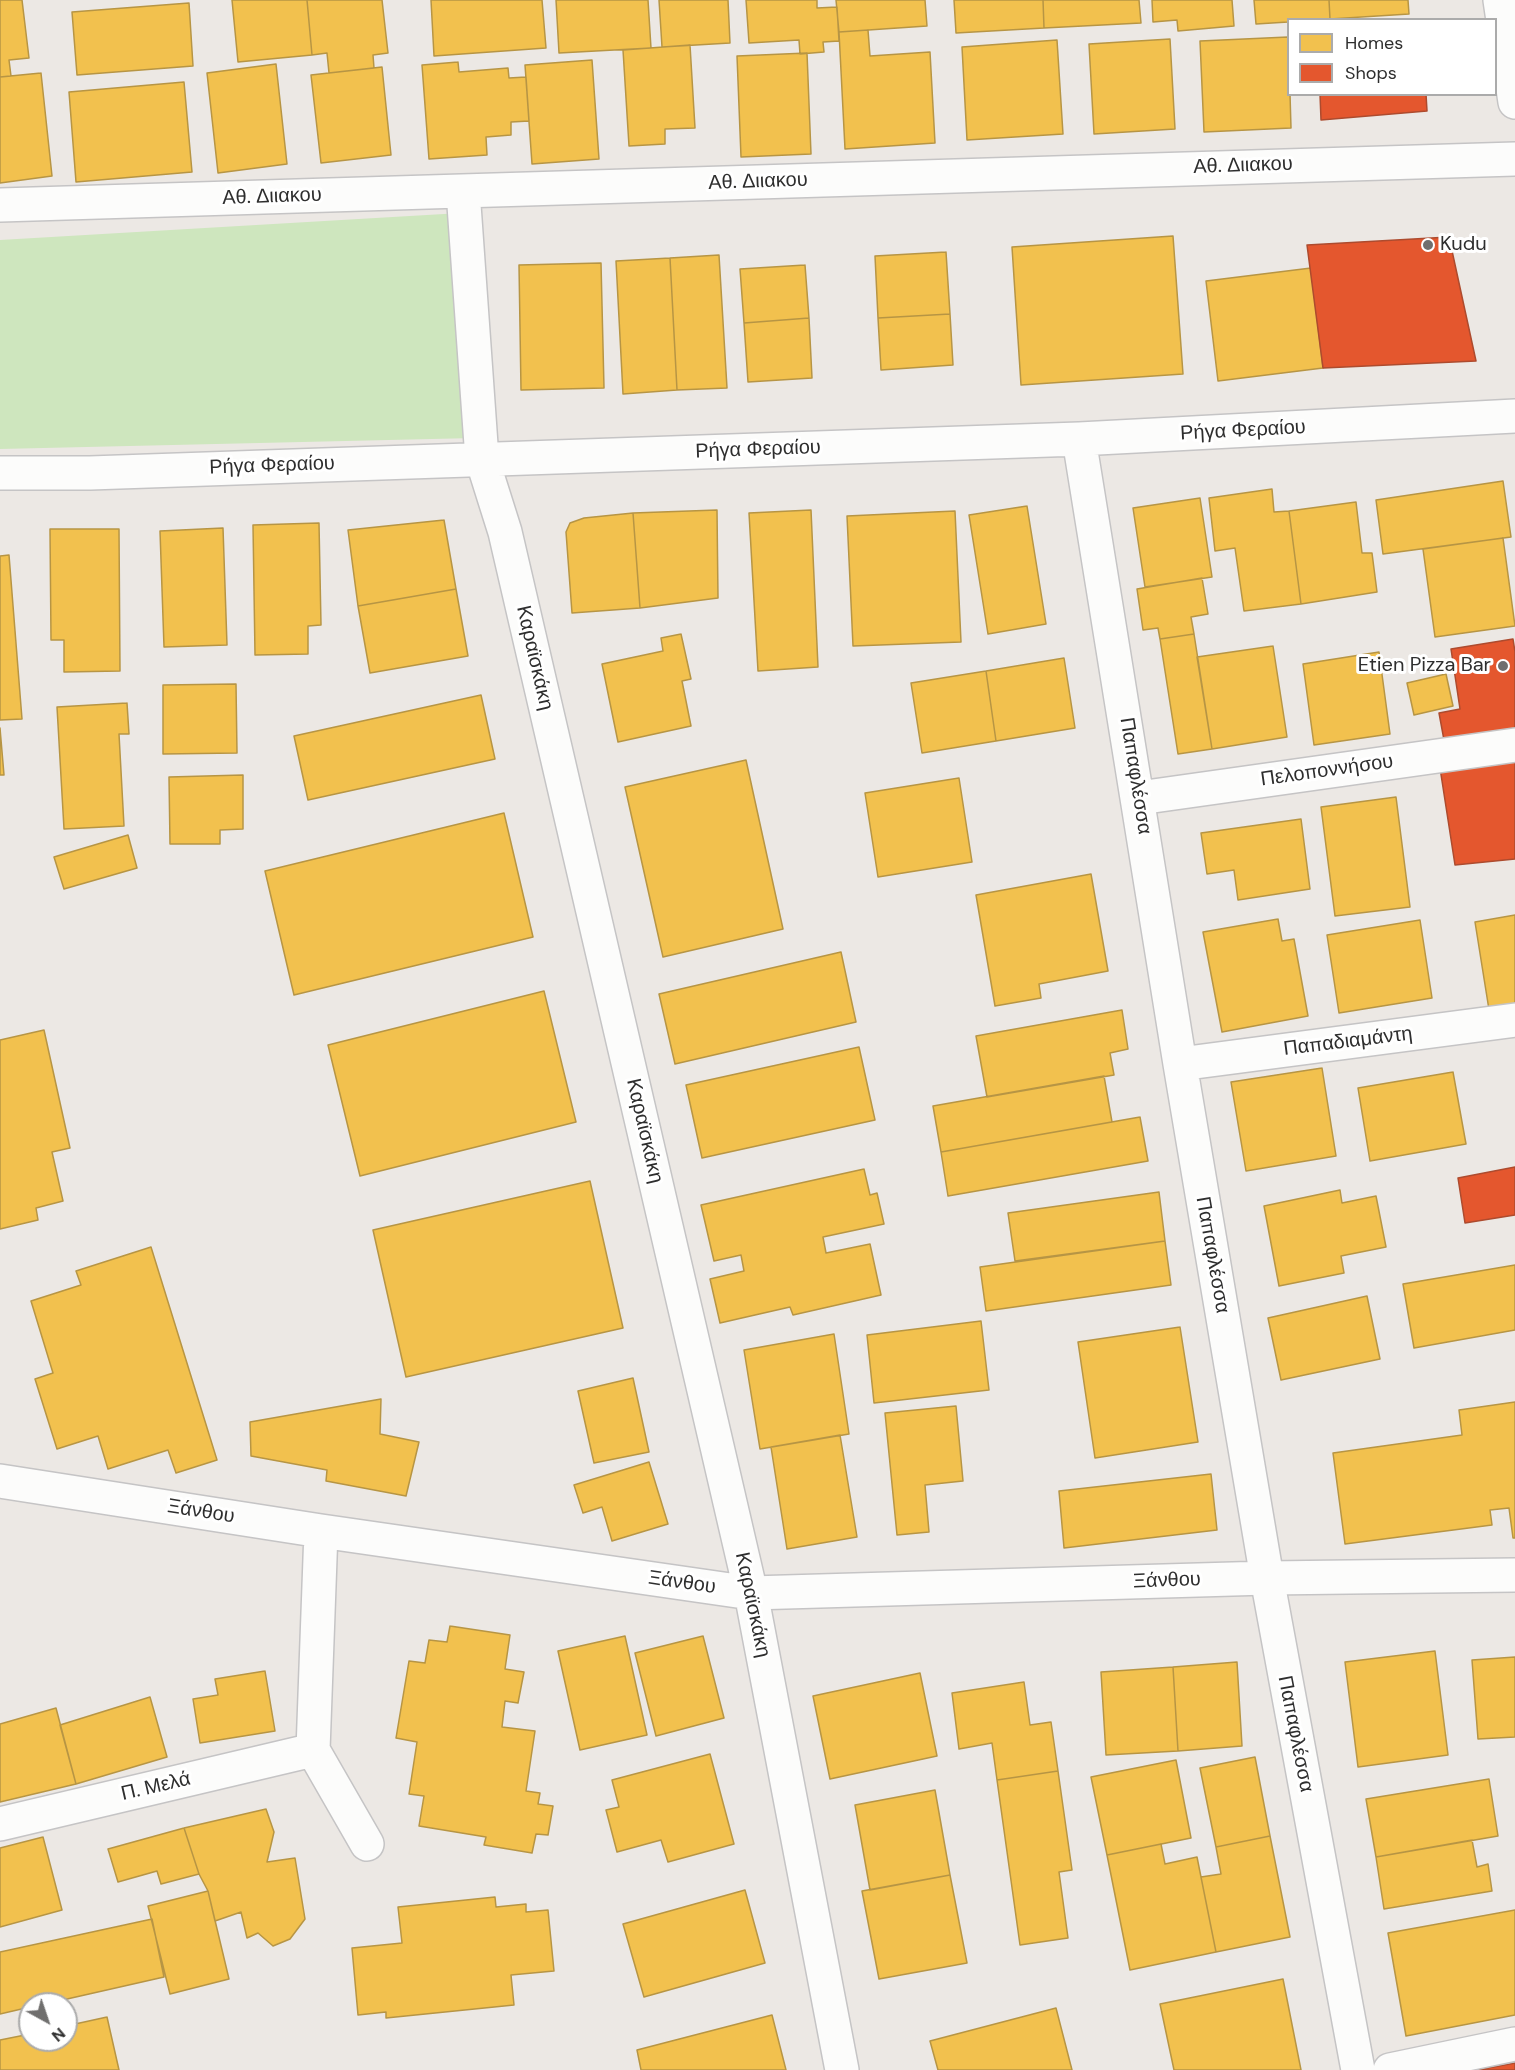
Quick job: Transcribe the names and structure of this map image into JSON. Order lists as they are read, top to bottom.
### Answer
{
  "streets": {
    "street": [
      "Αθ. Διιακου",
      "Ρήγα Φεραίου",
      "Καραϊσκάκη",
      "Πελοποννήσου",
      "Παπαφλέσσα",
      "Παπαδιαμάντη",
      "Ξάνθου",
      "Π. Μελά"
    ]
  },
  "crossings": [
    ["Αθ. Διιακου", "Καραϊσκάκη"],
    ["Ρήγα Φεραίου", "Καραϊσκάκη"],
    ["Ρήγα Φεραίου", "Παπαφλέσσα"],
    ["Καραϊσκάκη", "Ξάνθου"],
    ["Πελοποννήσου", "Παπαφλέσσα"],
    ["Παπαφλέσσα", "Παπαδιαμάντη"],
    ["Παπαφλέσσα", "Ξάνθου"]
  ],
  "places": ["Kudu", "Etien Pizza Bar"],
  "legend": ["Homes", "Shops"],
  "north": "bottom right"
}
